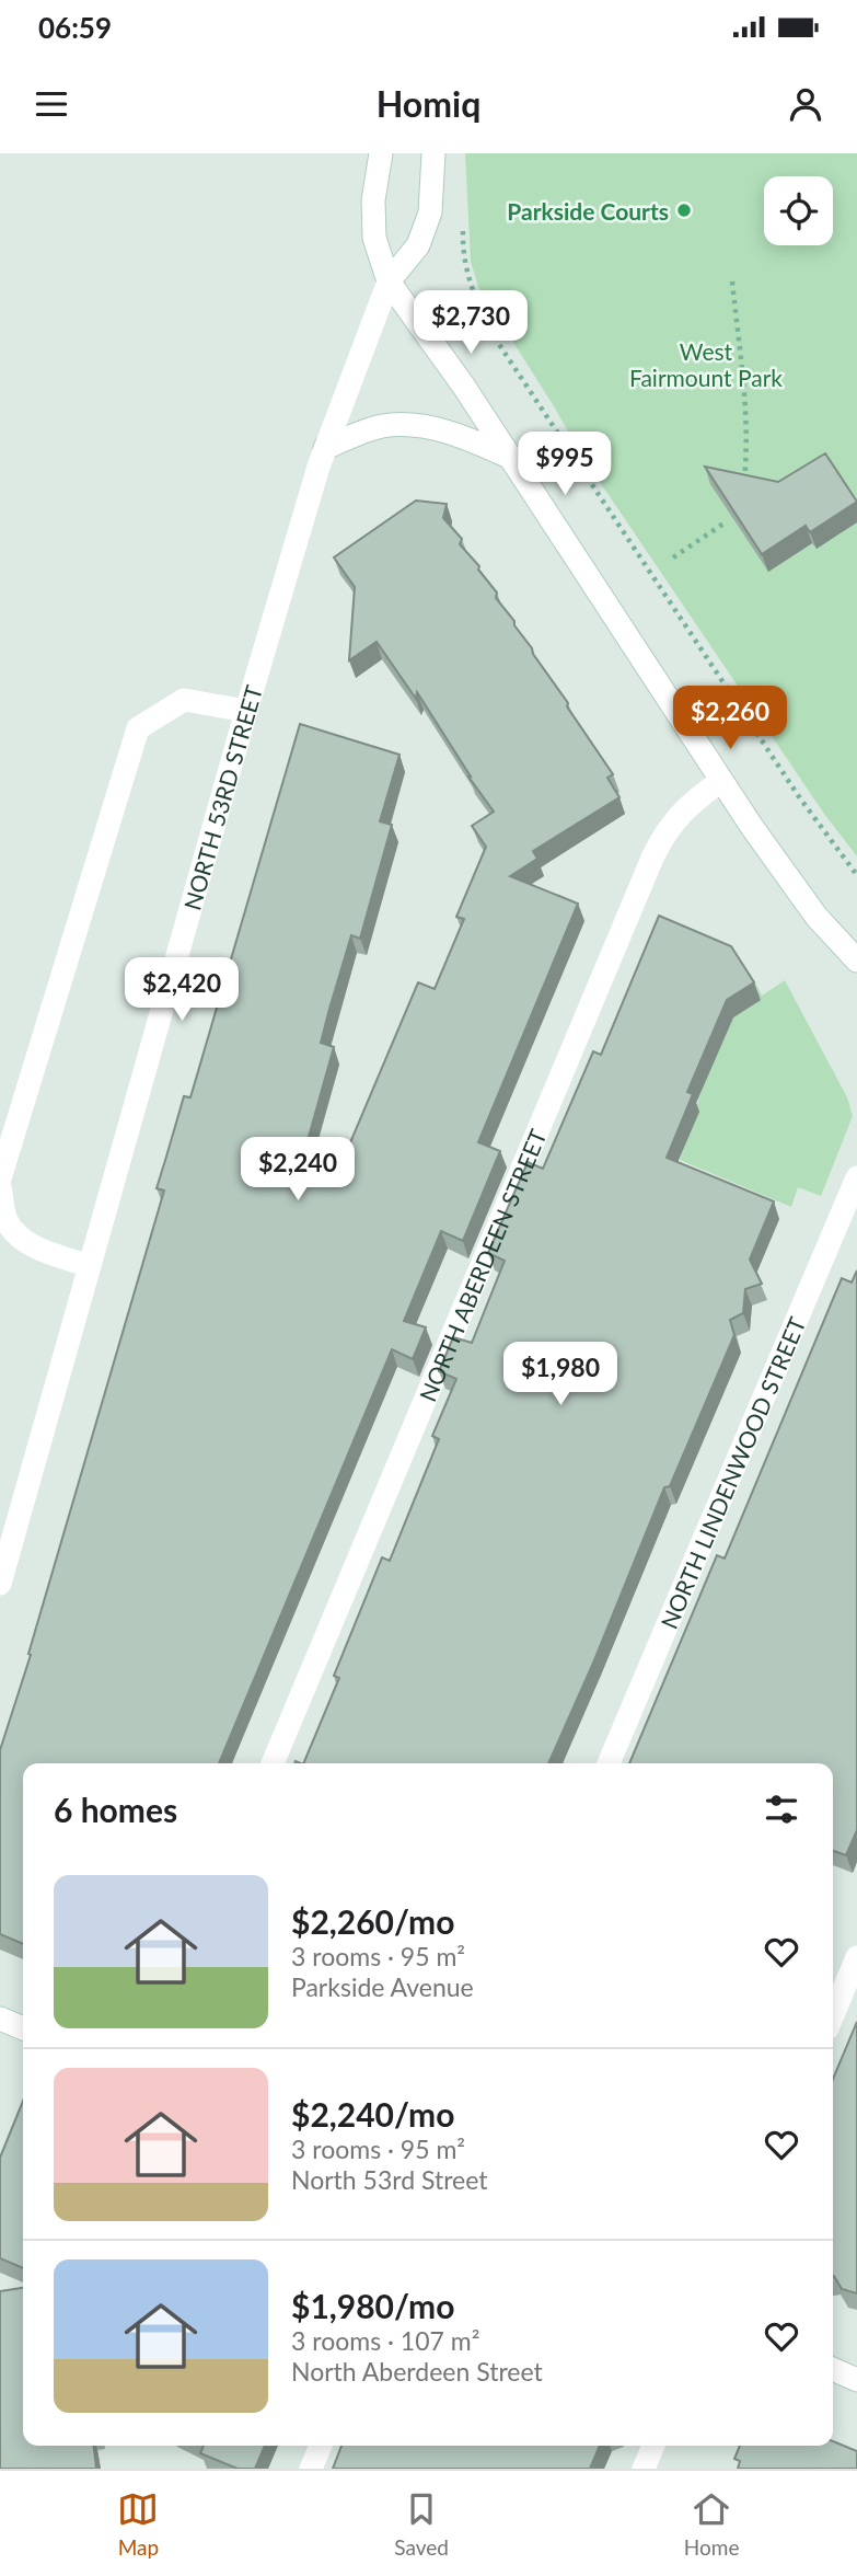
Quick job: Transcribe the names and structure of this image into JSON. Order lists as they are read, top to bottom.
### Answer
{
  "streets": {
    "street": ["NORTH 53RD STREET", "NORTH ABERDEEN STREET", "NORTH LINDENWOOD STREET"]
  },
  "parks": ["West Fairmount Park"],
  "places": ["Parkside Courts"],
  "page": {
    "status": "06:59",
    "header": "Homiq",
    "price": [
      "$2,730",
      "$995",
      "$2,260",
      "$2,420",
      "$2,240",
      "$1,980"
    ],
    "heading": "6 homes",
    "list": [
      {
        "name": "$2,260/mo",
        "note": "3 rooms · 95 m² · Parkside Avenue"
      },
      {
        "name": "$2,240/mo",
        "note": "3 rooms · 95 m² · North 53rd Street"
      },
      {
        "name": "$1,980/mo",
        "note": "3 rooms · 107 m² · North Aberdeen Street"
      }
    ],
    "tabs": ["Map", "Saved", "Home"]
  }
}
